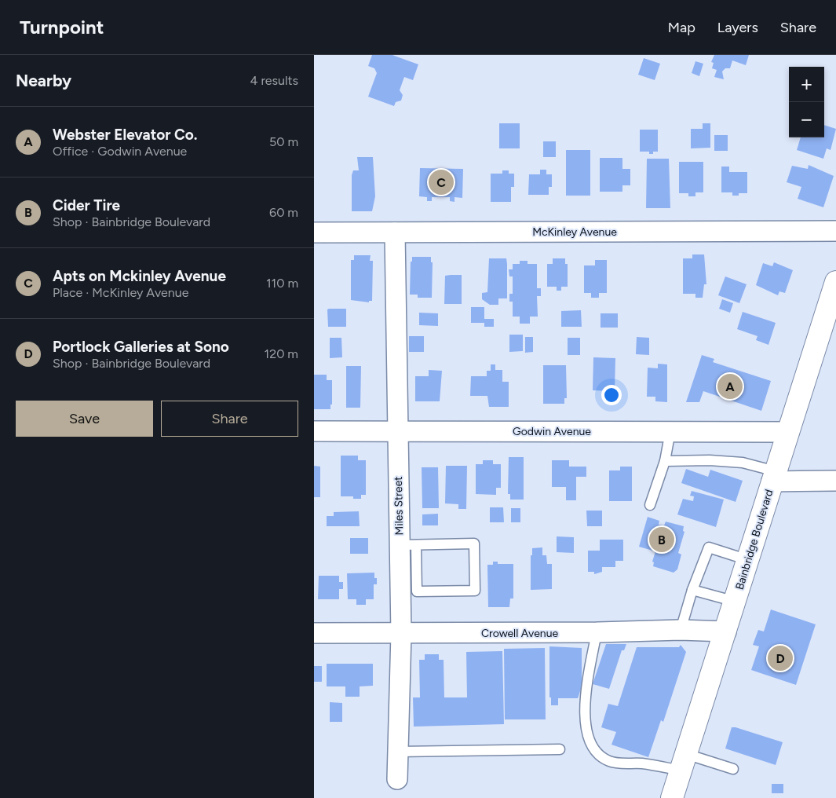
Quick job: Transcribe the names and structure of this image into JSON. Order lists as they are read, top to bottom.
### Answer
{
  "streets": {
    "main road": ["Bainbridge Boulevard"],
    "street": [
      "McKinley Avenue",
      "Godwin Avenue",
      "Miles Street",
      "Crowell Avenue"
    ]
  },
  "crossings": [
    ["McKinley Avenue", "Miles Street"],
    ["Godwin Avenue", "Miles Street"],
    ["Godwin Avenue", "Bainbridge Boulevard"],
    ["Miles Street", "Crowell Avenue"],
    ["Bainbridge Boulevard", "Crowell Avenue"]
  ],
  "page": {
    "header": "Turnpoint",
    "nav": ["Map", "Layers", "Share"],
    "heading": ["Nearby", "4 results"],
    "map_buttons": ["+", "−"],
    "list": [
      {
        "mark": "A",
        "name": "Webster Elevator Co.",
        "note": "Office · Godwin Avenue",
        "value": "50 m"
      },
      {
        "mark": "B",
        "name": "Cider Tire",
        "note": "Shop · Bainbridge Boulevard",
        "value": "60 m"
      },
      {
        "mark": "C",
        "name": "Apts on Mckinley Avenue",
        "note": "Place · McKinley Avenue",
        "value": "110 m"
      },
      {
        "mark": "D",
        "name": "Portlock Galleries at Sono",
        "note": "Shop · Bainbridge Boulevard",
        "value": "120 m"
      }
    ],
    "pins": [
      "C",
      "A",
      "B",
      "D"
    ],
    "buttons": ["Save", "Share"]
  }
}
